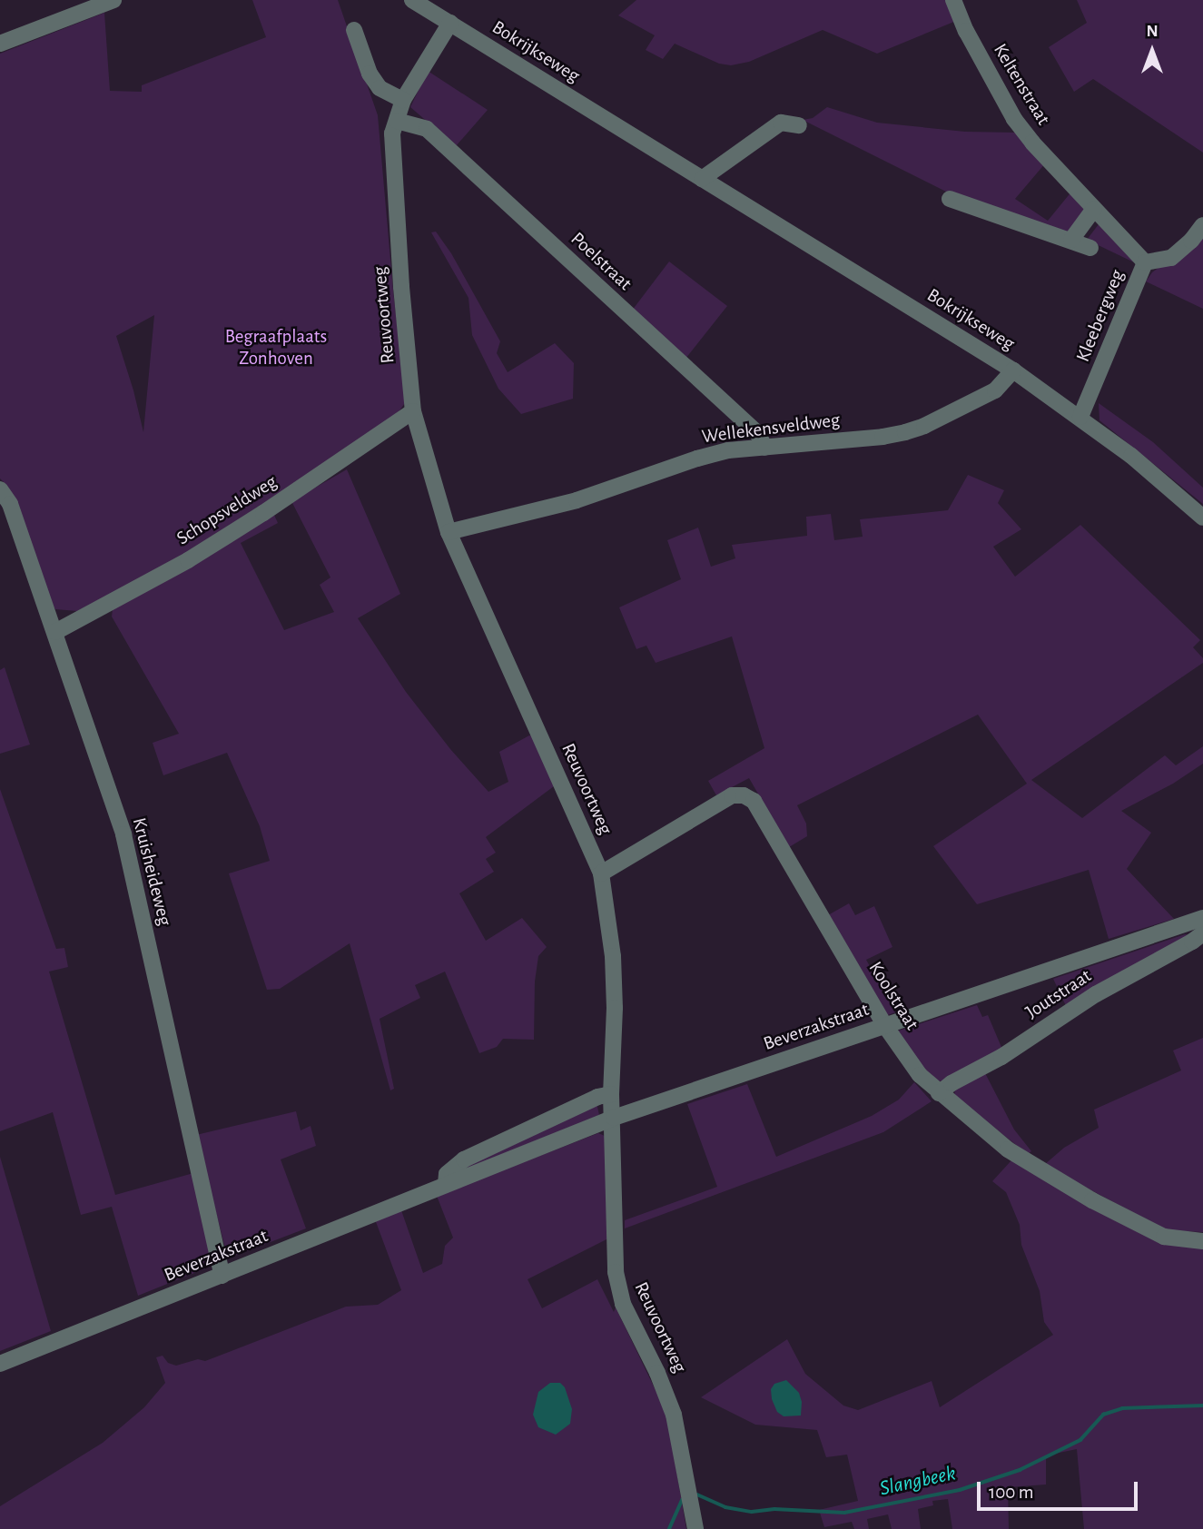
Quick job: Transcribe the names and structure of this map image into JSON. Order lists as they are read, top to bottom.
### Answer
{
  "streets": {
    "street": [
      "Bokrijkseweg",
      "Keltenstraat",
      "Poelstraat",
      "Reuvoortweg",
      "Kleebergweg",
      "Wellekensveldweg",
      "Schopsveldweg",
      "Kruisheideweg",
      "Joutstraat",
      "Koolstraat",
      "Beverzakstraat"
    ]
  },
  "crossings": [
    ["Bokrijkseweg", "Reuvoortweg"],
    ["Bokrijkseweg", "Kleebergweg"],
    ["Bokrijkseweg", "Wellekensveldweg"],
    ["Keltenstraat", "Kleebergweg"],
    ["Poelstraat", "Reuvoortweg"],
    ["Poelstraat", "Wellekensveldweg"],
    ["Reuvoortweg", "Wellekensveldweg"],
    ["Reuvoortweg", "Schopsveldweg"],
    ["Reuvoortweg", "Koolstraat"],
    ["Reuvoortweg", "Beverzakstraat"],
    ["Schopsveldweg", "Kruisheideweg"],
    ["Kruisheideweg", "Beverzakstraat"],
    ["Joutstraat", "Koolstraat"],
    ["Koolstraat", "Beverzakstraat"]
  ],
  "water": ["Slangbeek"],
  "parks": ["Begraafplaats Zonhoven"],
  "scale_bar": "100 m",
  "north": "top"
}
